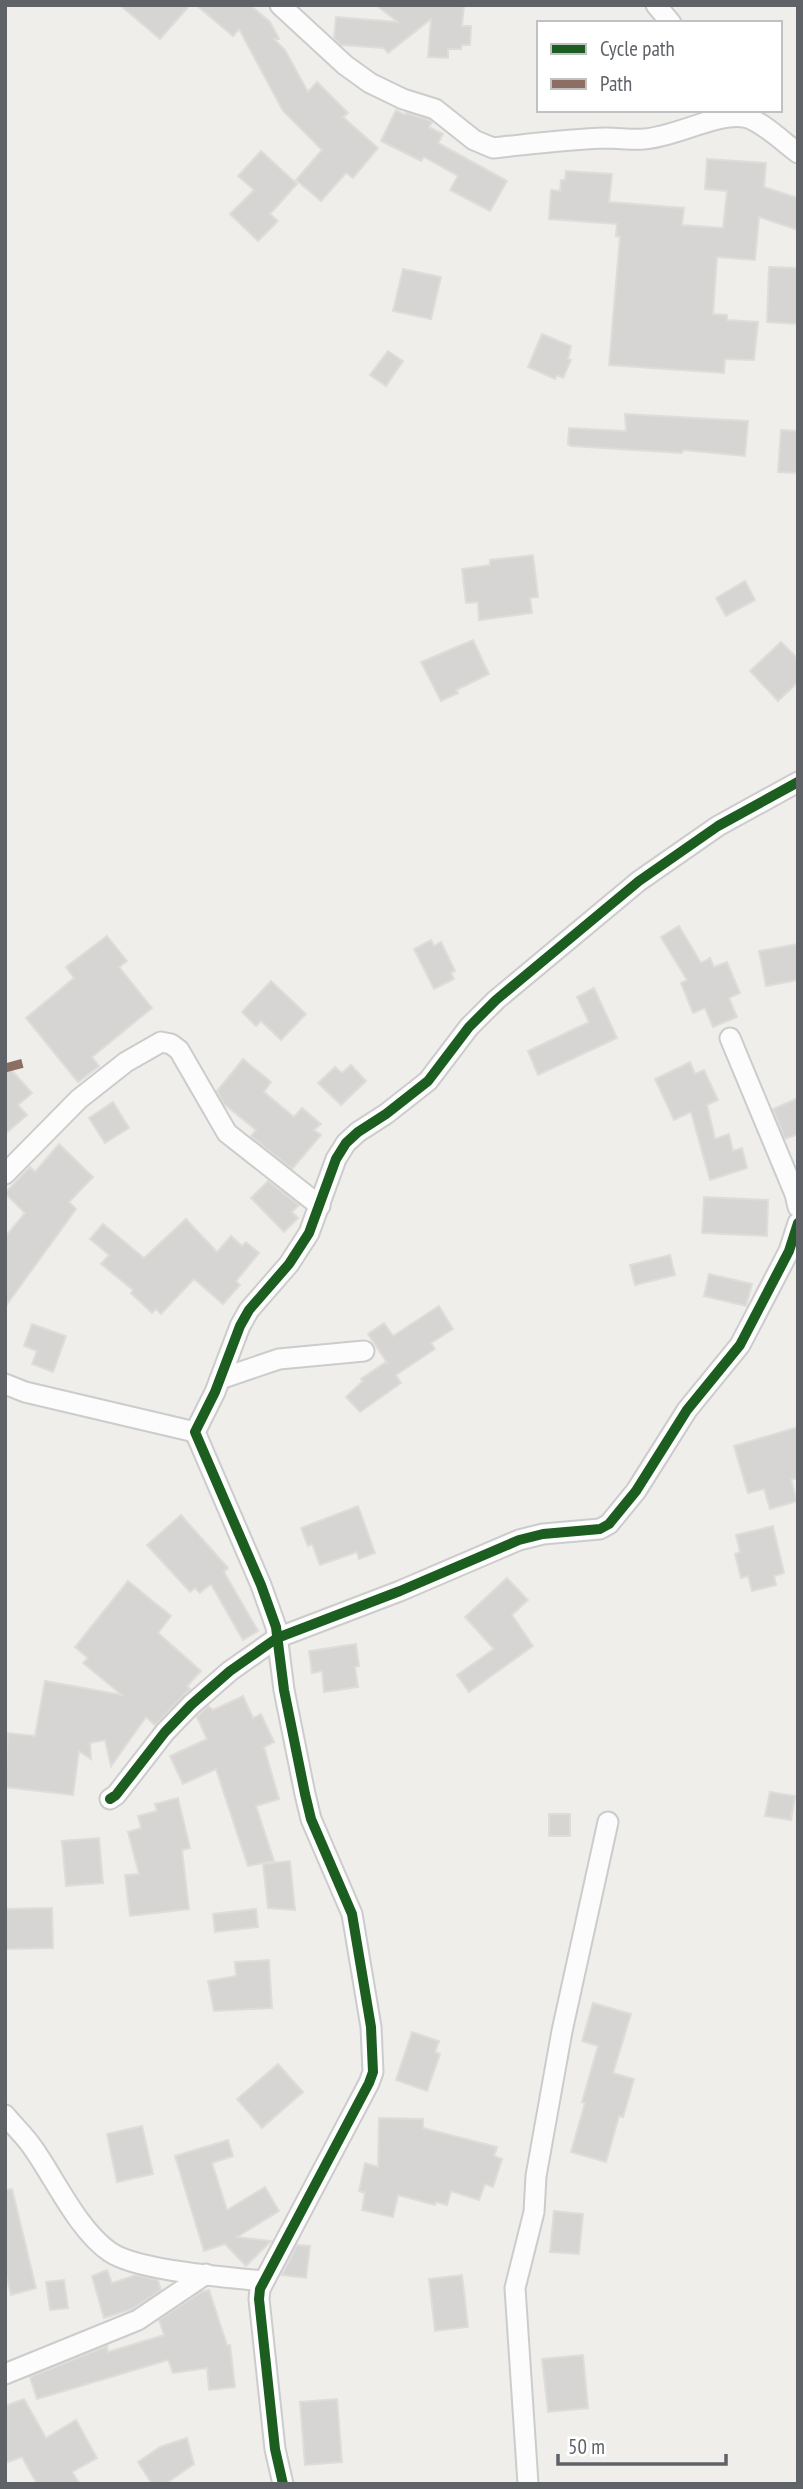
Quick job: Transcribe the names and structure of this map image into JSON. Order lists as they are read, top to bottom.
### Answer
{
  "legend": ["Cycle path", "Path"],
  "scale_bar": "50 m"
}
